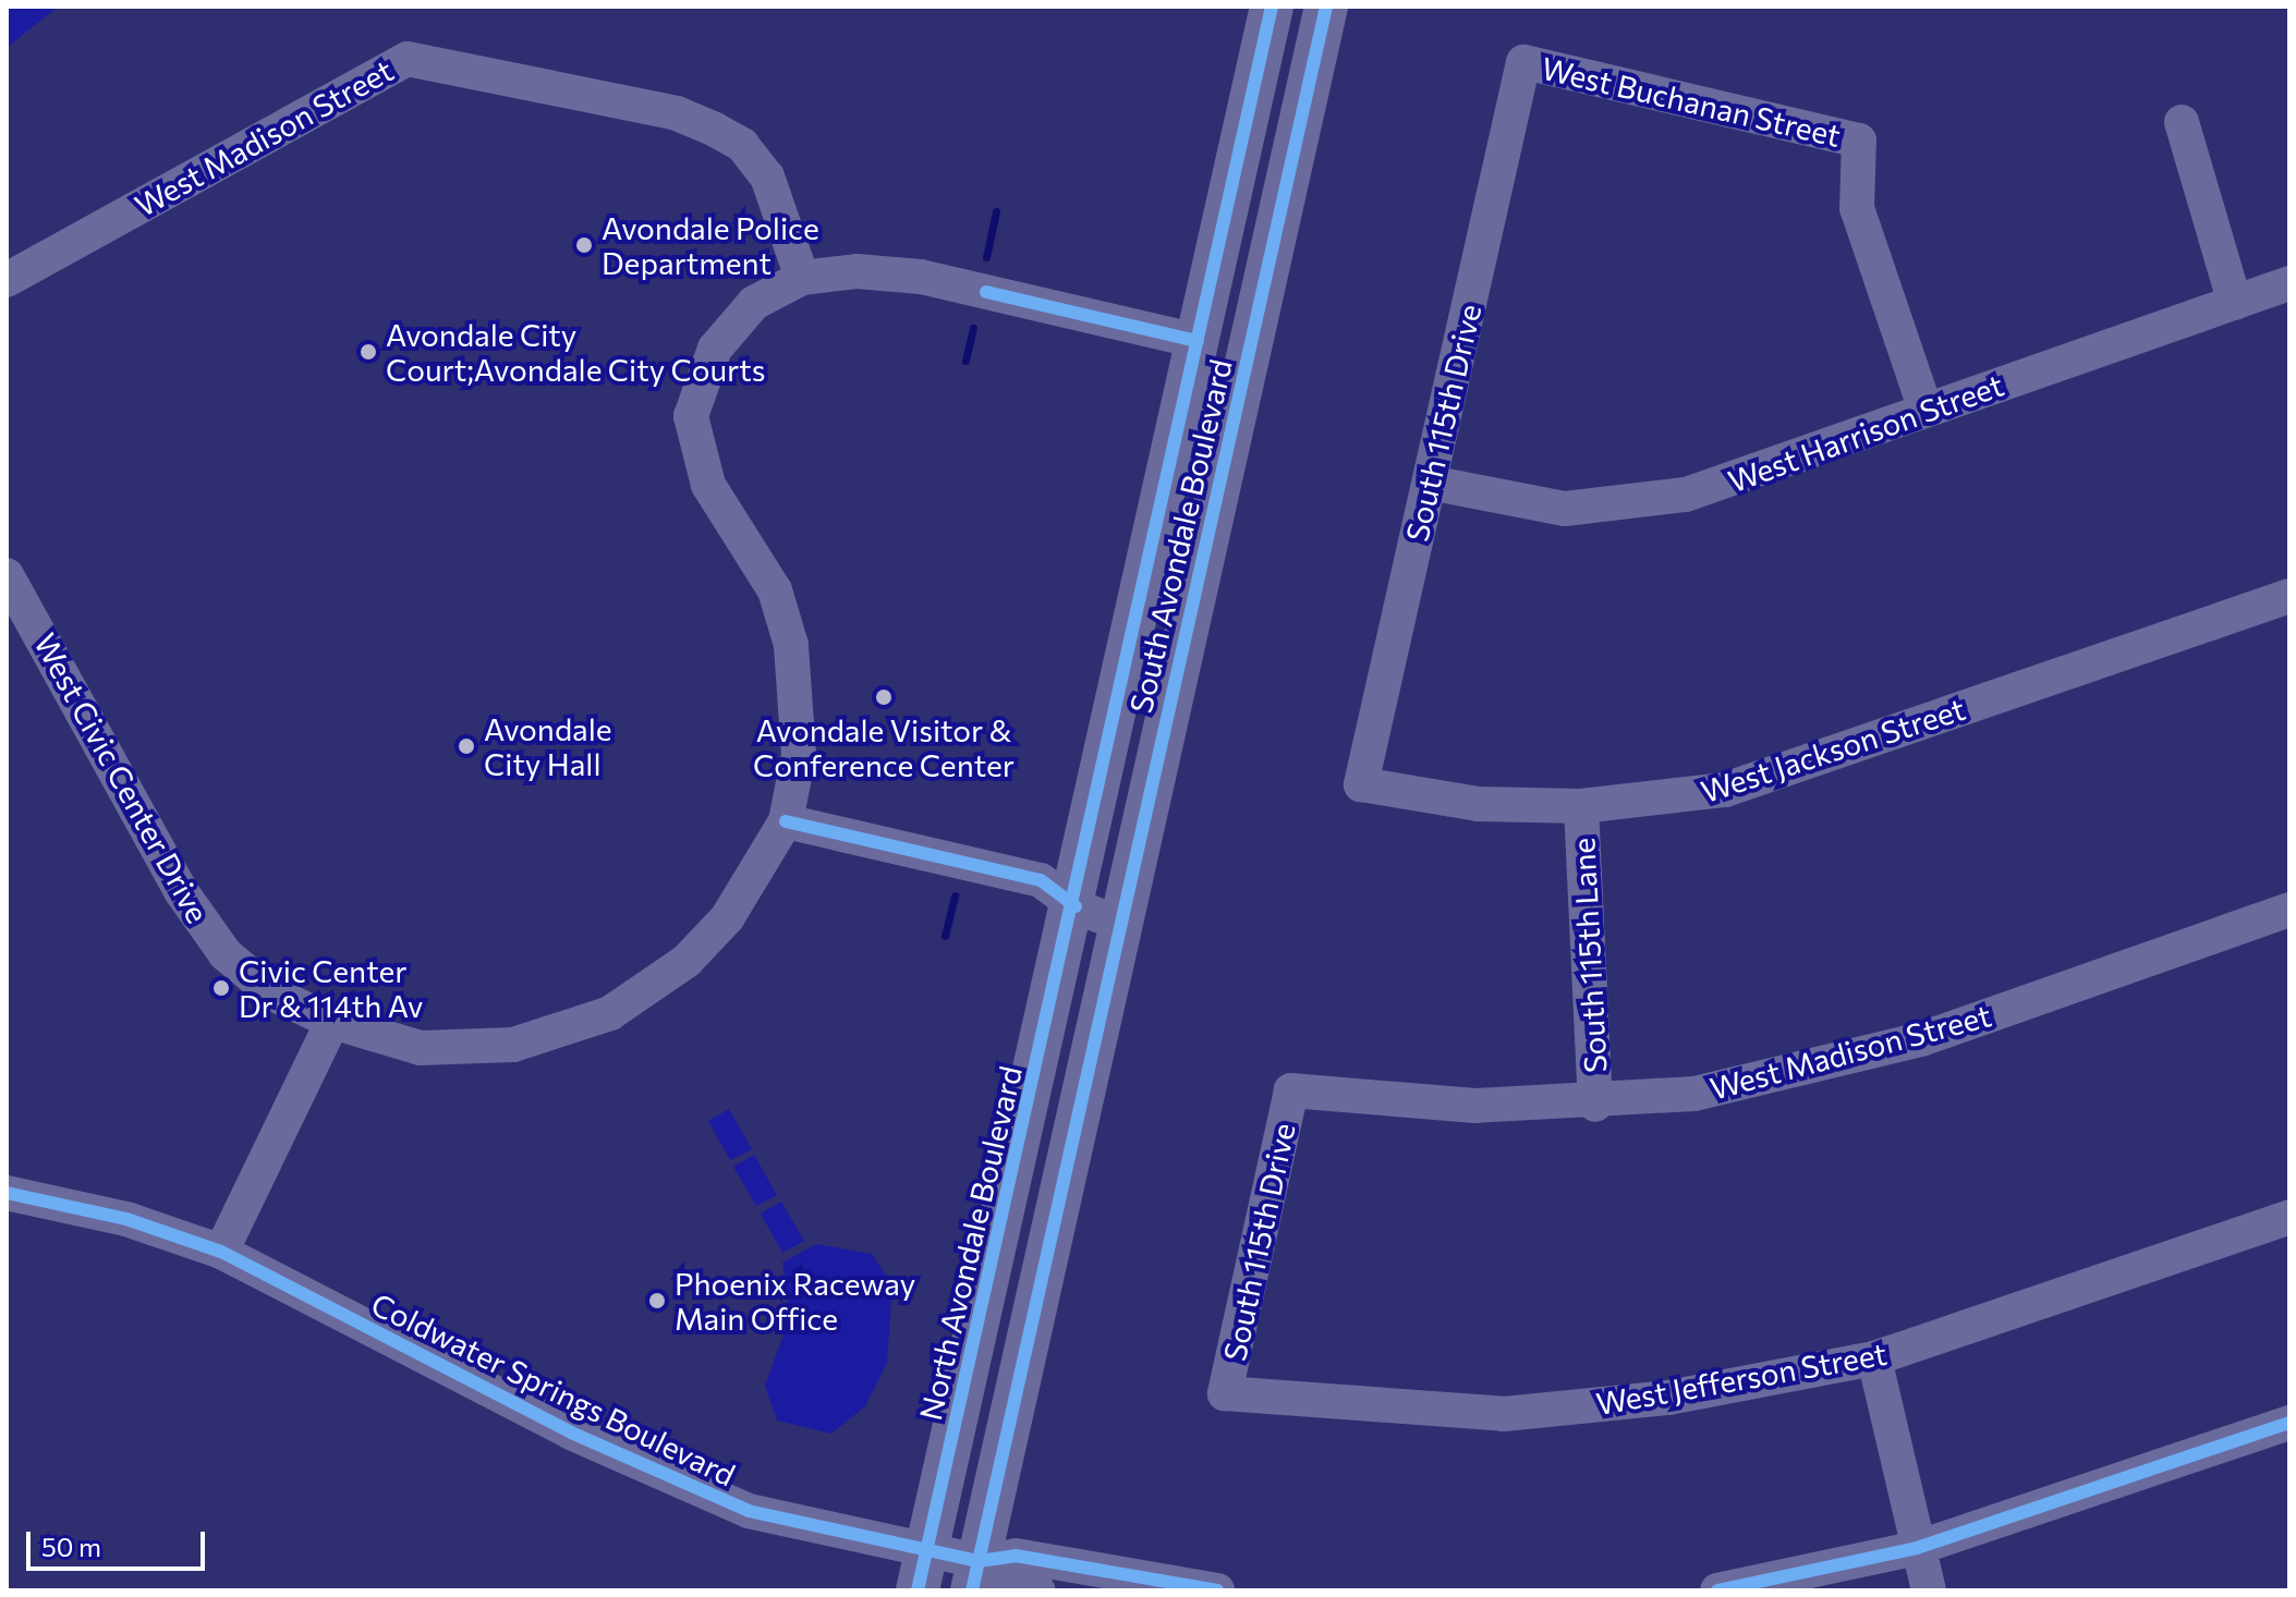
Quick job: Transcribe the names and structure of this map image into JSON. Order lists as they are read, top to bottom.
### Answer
{
  "streets": {
    "main road": ["South Avondale Boulevard", "North Avondale Boulevard"],
    "street": [
      "West Buchanan Street",
      "West Madison Street",
      "South 115th Drive",
      "West Harrison Street",
      "West Jackson Street",
      "West Civic Center Drive",
      "South 115th Lane",
      "West Jefferson Street",
      "Coldwater Springs Boulevard"
    ]
  },
  "crossings": [
    ["West Buchanan Street", "South 115th Drive"],
    ["West Buchanan Street", "West Harrison Street"],
    ["West Madison Street", "South 115th Drive"],
    ["West Madison Street", "West Civic Center Drive"],
    ["West Madison Street", "South 115th Lane"],
    ["South 115th Drive", "West Harrison Street"],
    ["South 115th Drive", "West Jackson Street"],
    ["South 115th Drive", "West Jefferson Street"],
    ["South Avondale Boulevard", "West Civic Center Drive"],
    ["South Avondale Boulevard", "North Avondale Boulevard"],
    ["South Avondale Boulevard", "Coldwater Springs Boulevard"],
    ["West Jackson Street", "South 115th Lane"],
    ["North Avondale Boulevard", "Coldwater Springs Boulevard"]
  ],
  "places": [
    "Avondale Police Department",
    "Avondale City Court;Avondale City Courts",
    "Avondale Visitor & Conference Center",
    "Avondale City Hall",
    "Civic Center Dr & 114th Av",
    "Phoenix Raceway Main Office"
  ],
  "scale_bar": "50 m"
}
